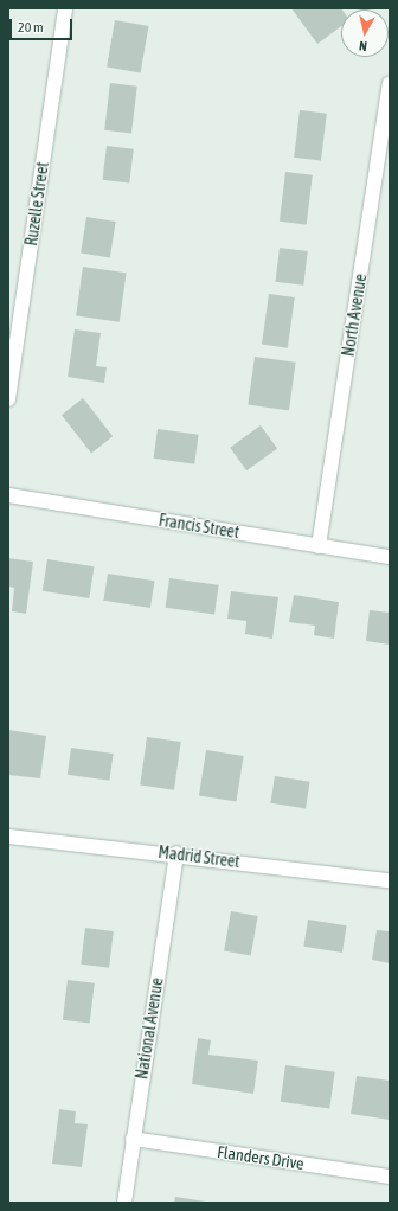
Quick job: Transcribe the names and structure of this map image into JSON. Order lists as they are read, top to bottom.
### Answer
{
  "streets": {
    "street": [
      "Ruzelle Street",
      "North Avenue",
      "Francis Street",
      "Madrid Street",
      "National Avenue",
      "Flanders Drive"
    ]
  },
  "crossings": [
    ["North Avenue", "Francis Street"],
    ["Madrid Street", "National Avenue"],
    ["National Avenue", "Flanders Drive"]
  ],
  "scale_bar": "20 m",
  "north": "bottom"
}
